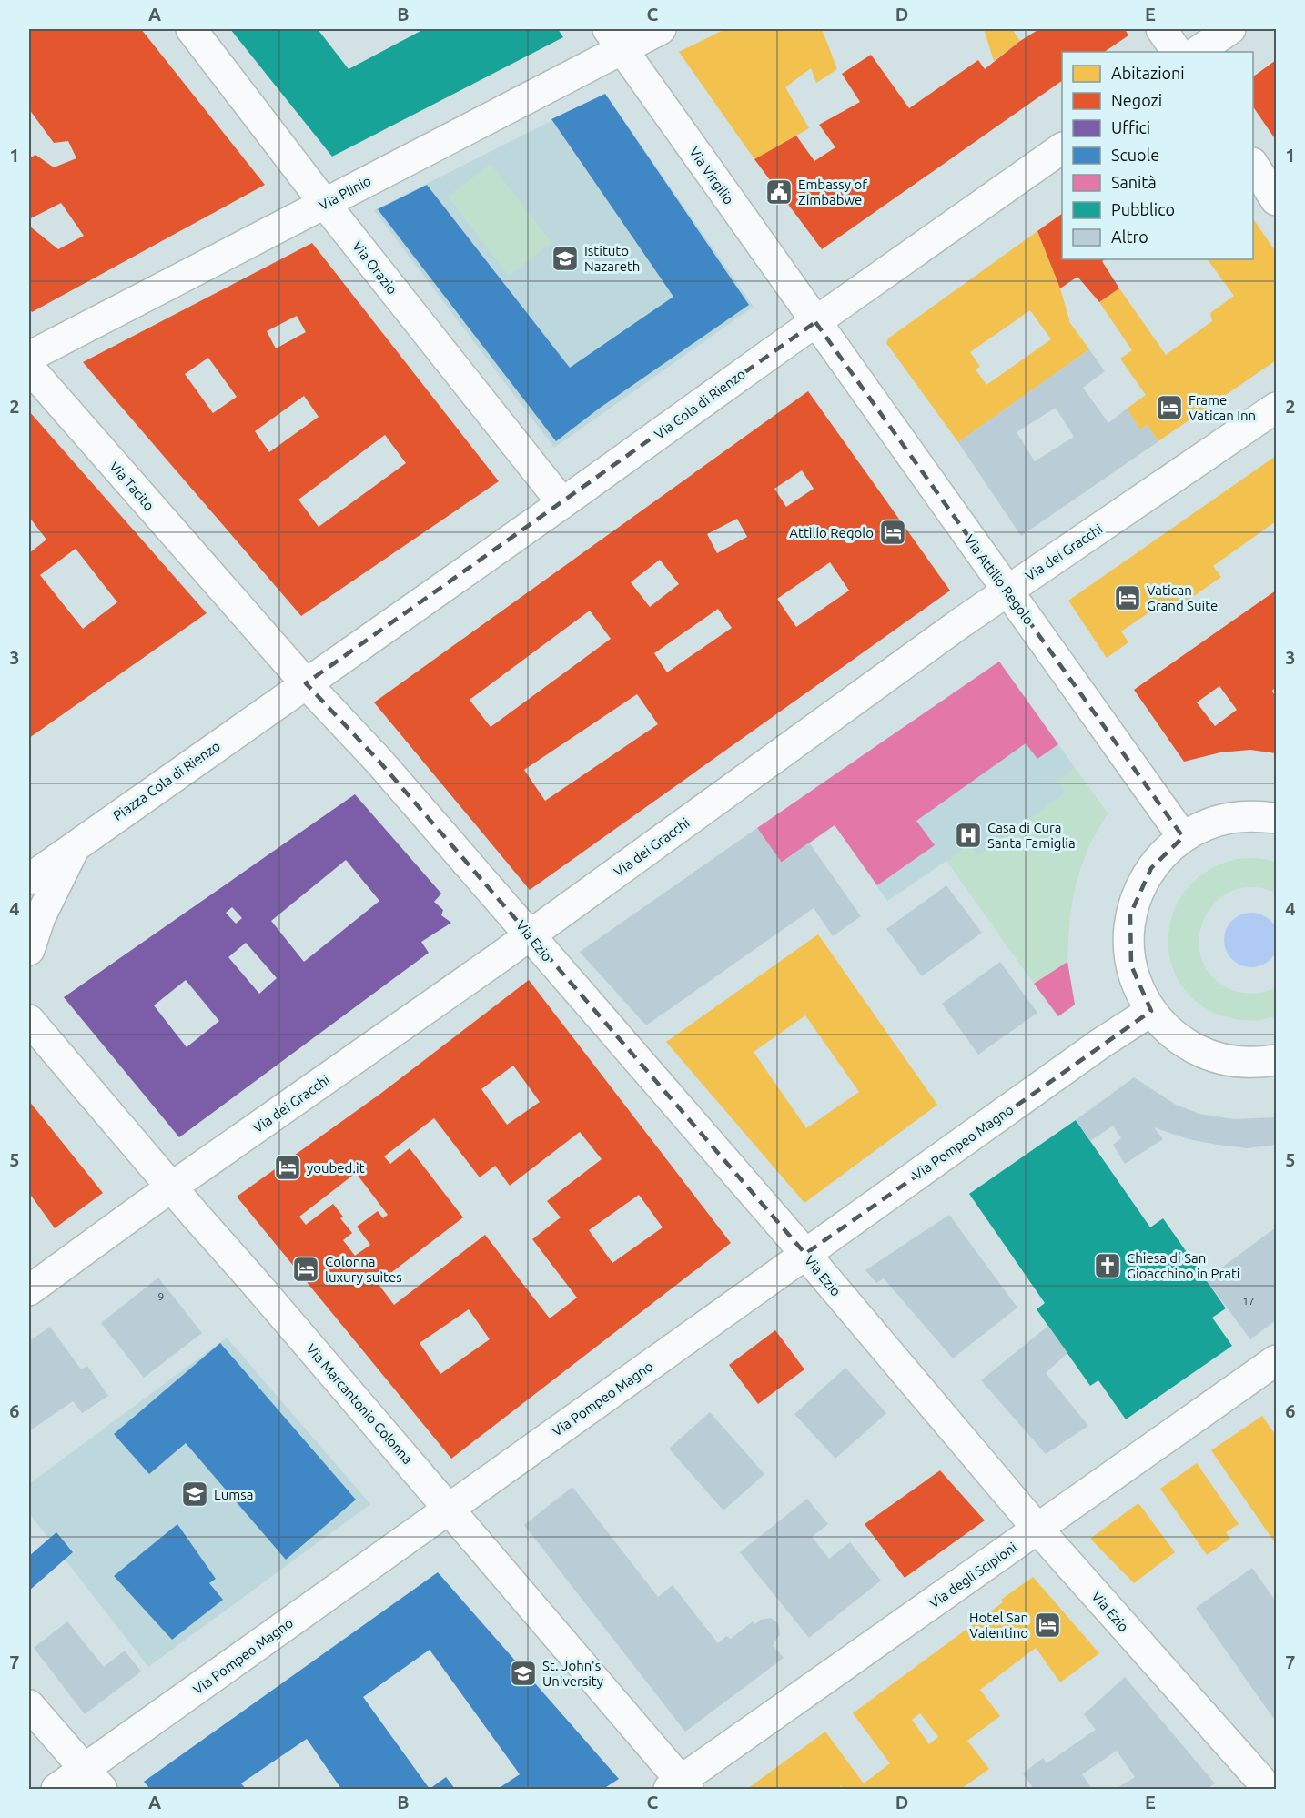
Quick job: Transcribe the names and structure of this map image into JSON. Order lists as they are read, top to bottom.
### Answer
{
  "streets": {
    "street": [
      "Via Virgilio",
      "Via Plinio",
      "Via Orazio",
      "Via Cola di Rienzo",
      "Via Tacito",
      "Via dei Gracchi",
      "Via Attilio Regolo",
      "Piazza Cola di Rienzo",
      "Via Ezio",
      "Via Pompeo Magno",
      "Via Marcantonio Colonna",
      "Via degli Scipioni"
    ]
  },
  "crossings": [
    ["Via Virgilio", "Via Plinio"],
    ["Via Virgilio", "Via Cola di Rienzo"],
    ["Via Virgilio", "Via Attilio Regolo"],
    ["Via Plinio", "Via Orazio"],
    ["Via Orazio", "Via Cola di Rienzo"],
    ["Via Cola di Rienzo", "Via Attilio Regolo"],
    ["Via Cola di Rienzo", "Piazza Cola di Rienzo"],
    ["Via Tacito", "Piazza Cola di Rienzo"],
    ["Via Tacito", "Via Ezio"],
    ["Via dei Gracchi", "Via Attilio Regolo"],
    ["Via dei Gracchi", "Via Ezio"],
    ["Via dei Gracchi", "Via Marcantonio Colonna"],
    ["Piazza Cola di Rienzo", "Via Ezio"],
    ["Via Ezio", "Via Pompeo Magno"],
    ["Via Ezio", "Via degli Scipioni"],
    ["Via Pompeo Magno", "Via Marcantonio Colonna"],
    ["Via Marcantonio Colonna", "Via degli Scipioni"]
  ],
  "places": {
    "public building": ["Embassy of Zimbabwe"],
    "school or university": ["Istituto Nazareth", "Lumsa", "St. John's University"],
    "hotel": [
      "Frame Vatican Inn",
      "Attilio Regolo",
      "Vatican Grand Suite",
      "youbed.it",
      "Colonna luxury suites",
      "Hotel San Valentino"
    ],
    "hospital": ["Casa di Cura Santa Famiglia"],
    "church": ["Chiesa di San Gioacchino in Prati"]
  },
  "house_numbers": ["9", "17"],
  "legend": [
    "Abitazioni",
    "Negozi",
    "Uffici",
    "Scuole",
    "Sanità",
    "Pubblico",
    "Altro"
  ],
  "grid": {
    "columns": [
      "A",
      "B",
      "C",
      "D",
      "E"
    ],
    "rows": [
      "1",
      "2",
      "3",
      "4",
      "5",
      "6",
      "7"
    ]
  }
}
